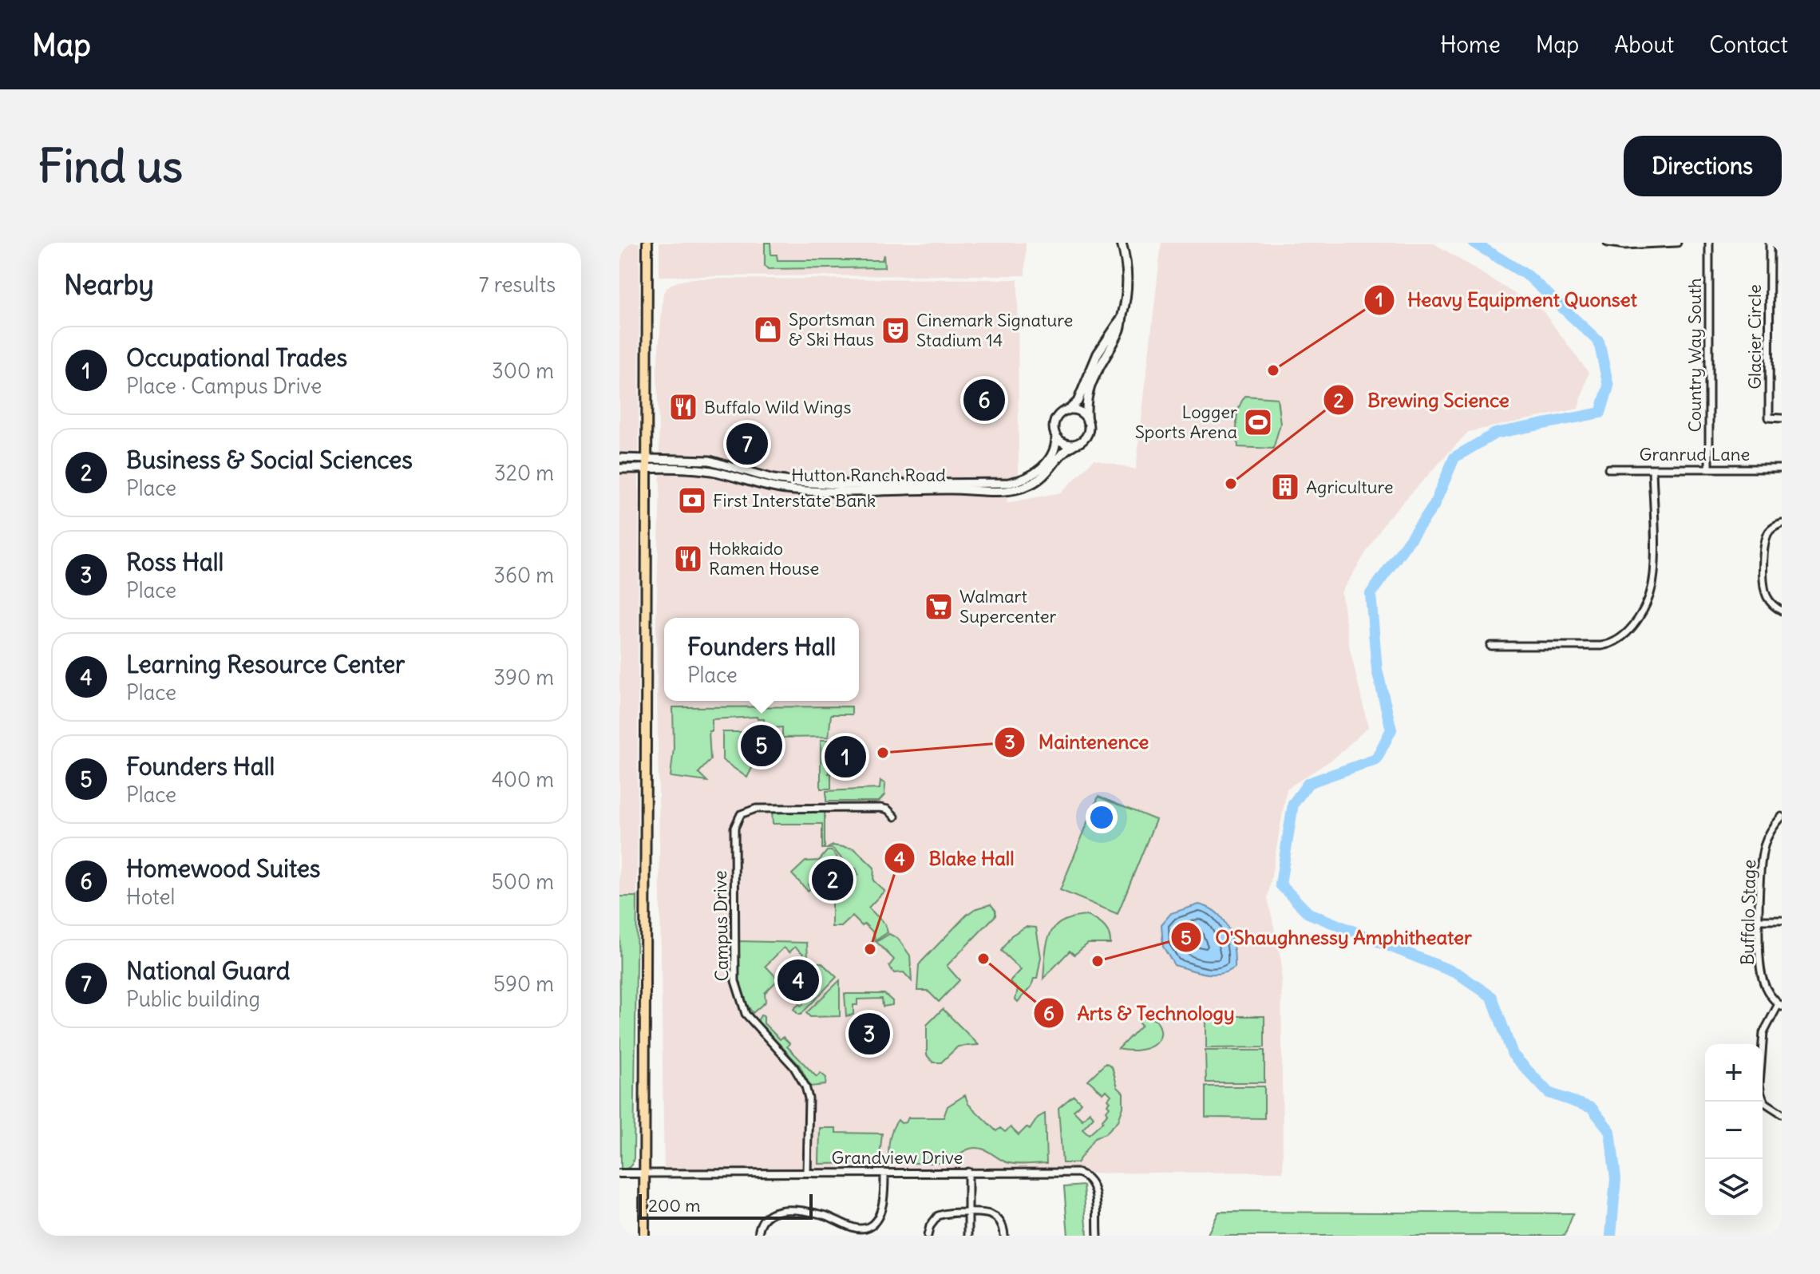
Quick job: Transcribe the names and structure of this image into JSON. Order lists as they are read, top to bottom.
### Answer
{
  "streets": {
    "main road": ["Hutton Ranch Road"],
    "street": [
      "Glacier Circle",
      "Country Way South",
      "Granrud Lane",
      "Buffalo Stage",
      "Campus Drive",
      "Grandview Drive"
    ]
  },
  "crossings": [
    ["Country Way South", "Granrud Lane"],
    ["Campus Drive", "Grandview Drive"]
  ],
  "places": {
    "shop": ["Sportsman & Ski Haus"],
    "theatre": ["Cinemark Signature Stadium 14"],
    "other": [
      "Heavy Equipment Quonset",
      "Brewing Science",
      "Maintenence",
      "Blake Hall",
      "Arts & Technology",
      "O'Shaughnessy Amphitheater"
    ],
    "restaurant": ["Buffalo Wild Wings", "Hokkaido Ramen House"],
    "sports": ["Logger Sports Arena"],
    "building": ["Agriculture"],
    "bank": ["First Interstate Bank"],
    "supermarket": ["Walmart Supercenter"]
  },
  "scale_bar": "200 m",
  "page": {
    "header": "Map",
    "nav": [
      "Home",
      "Map",
      "About",
      "Contact"
    ],
    "buttons": "Directions",
    "title": "Find us",
    "heading": ["Nearby", "7 results"],
    "list": [
      {
        "mark": "1",
        "name": "Occupational Trades",
        "note": "Place · Campus Drive",
        "value": "300 m"
      },
      {
        "mark": "2",
        "name": "Business & Social Sciences",
        "note": "Place",
        "value": "320 m"
      },
      {
        "mark": "3",
        "name": "Ross Hall",
        "note": "Place",
        "value": "360 m"
      },
      {
        "mark": "4",
        "name": "Learning Resource Center",
        "note": "Place",
        "value": "390 m"
      },
      {
        "mark": "5",
        "name": "Founders Hall",
        "note": "Place",
        "value": "400 m"
      },
      {
        "mark": "6",
        "name": "Homewood Suites",
        "note": "Hotel",
        "value": "500 m"
      },
      {
        "mark": "7",
        "name": "National Guard",
        "note": "Public building",
        "value": "590 m"
      }
    ],
    "pins": [
      "6",
      "7",
      "5",
      "1",
      "2",
      "4",
      "3"
    ],
    "popup": ["Founders Hall", "Place"],
    "map_buttons": ["+", "−"],
    "scale": "200 m"
  }
}
